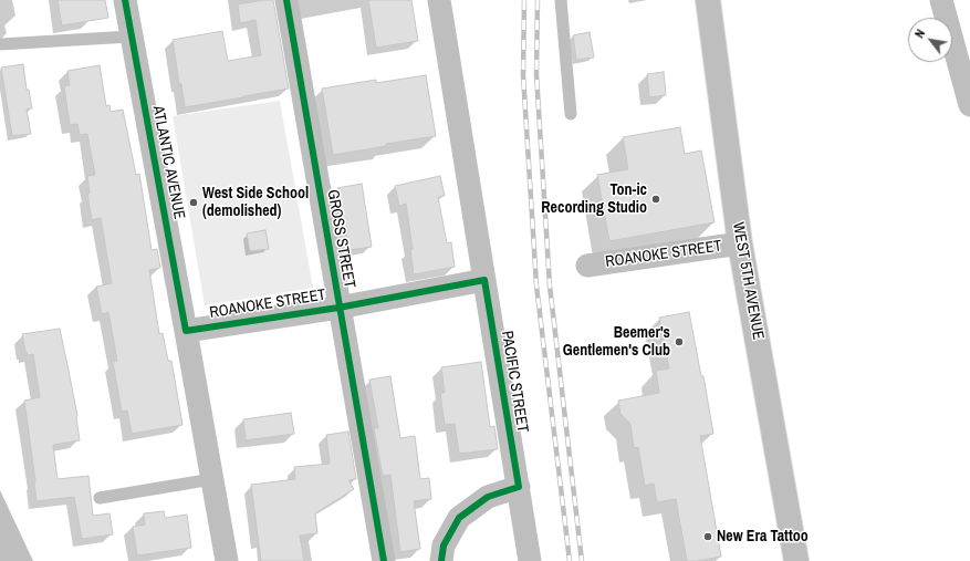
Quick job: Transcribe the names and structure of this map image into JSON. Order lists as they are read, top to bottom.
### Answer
{
  "streets": {
    "main road": ["WEST 5TH AVENUE"],
    "street": [
      "ATLANTIC AVENUE",
      "GROSS STREET",
      "ROANOKE STREET",
      "PACIFIC STREET"
    ]
  },
  "crossings": [
    ["ATLANTIC AVENUE", "ROANOKE STREET"],
    ["GROSS STREET", "ROANOKE STREET"],
    ["ROANOKE STREET", "WEST 5TH AVENUE"],
    ["ROANOKE STREET", "PACIFIC STREET"]
  ],
  "places": [
    "Ton-ic Recording Studio",
    "West Side School (demolished)",
    "Beemer's Gentlemen's Club",
    "New Era Tattoo"
  ],
  "north": "top left"
}
